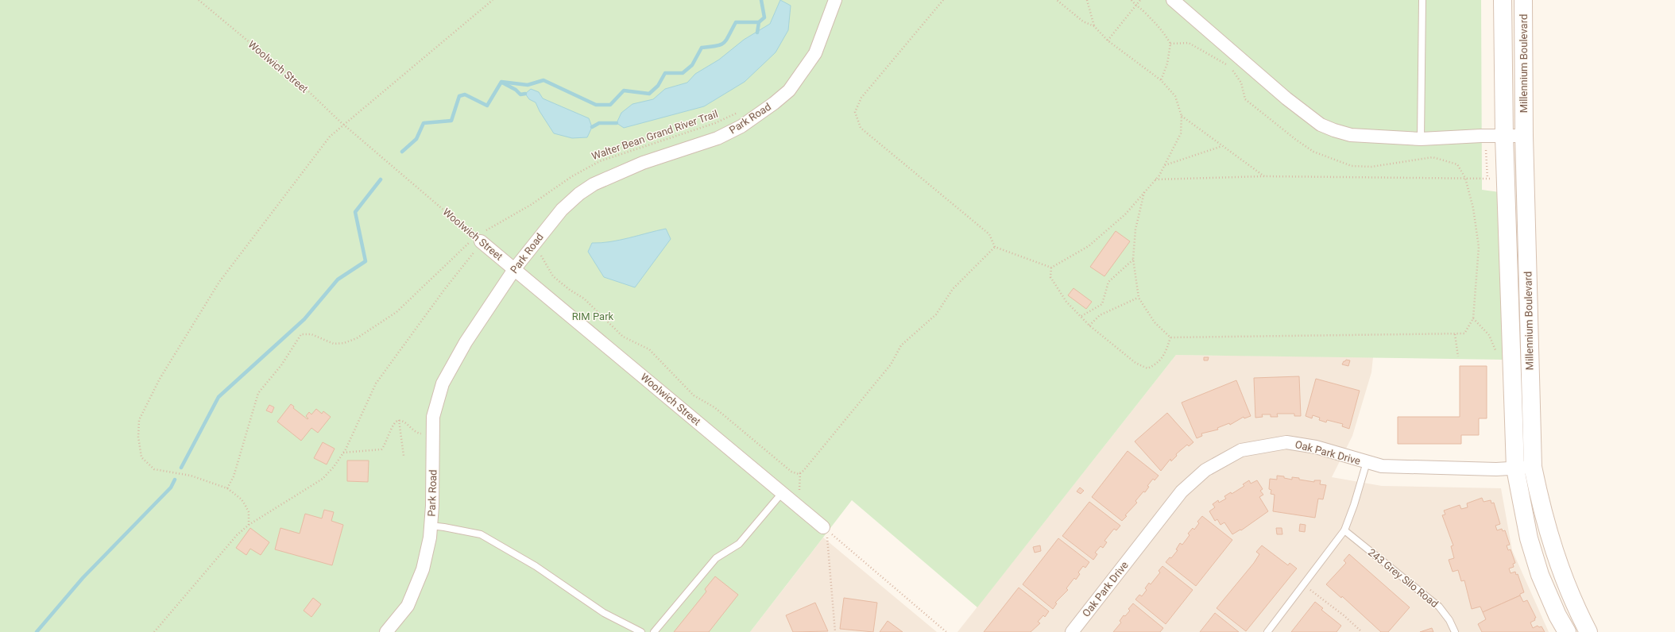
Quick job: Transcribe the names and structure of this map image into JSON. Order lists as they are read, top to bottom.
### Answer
{
  "streets": {
    "street": [
      "Millennium Boulevard",
      "Woolwich Street",
      "Park Road",
      "Oak Park Drive"
    ],
    "lane": ["243 Grey Silo Road"],
    "path": ["Walter Bean Grand River Trail"]
  },
  "crossings": [
    ["Millennium Boulevard", "Oak Park Drive"],
    ["Woolwich Street", "Park Road"],
    ["Woolwich Street", "Walter Bean Grand River Trail"]
  ],
  "parks": ["RIM Park"]
}
